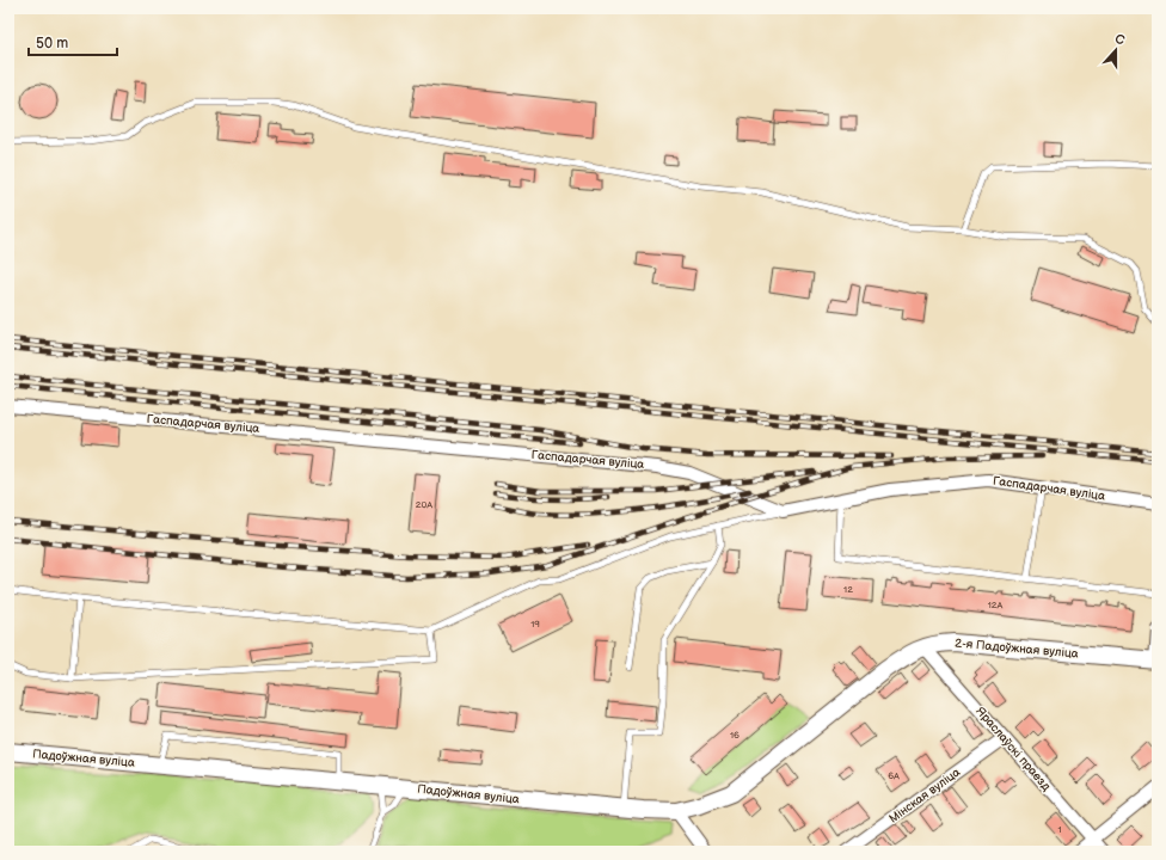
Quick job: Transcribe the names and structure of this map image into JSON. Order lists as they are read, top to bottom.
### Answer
{
  "streets": {
    "main road": ["2-я Падоўжная вуліца", "Падоўжная вуліца"],
    "street": ["Гаспадарчая вуліца", "Яраслаўскі праезд", "Мінская вуліца"]
  },
  "crossings": [
    ["2-я Падоўжная вуліца", "Яраслаўскі праезд"],
    ["2-я Падоўжная вуліца", "Падоўжная вуліца"],
    ["Яраслаўскі праезд", "Мінская вуліца"]
  ],
  "house_numbers": [
    "20А",
    "12",
    "12А",
    "19",
    "16",
    "6А",
    "1"
  ],
  "scale_bar": "50 m",
  "north": "top"
}
